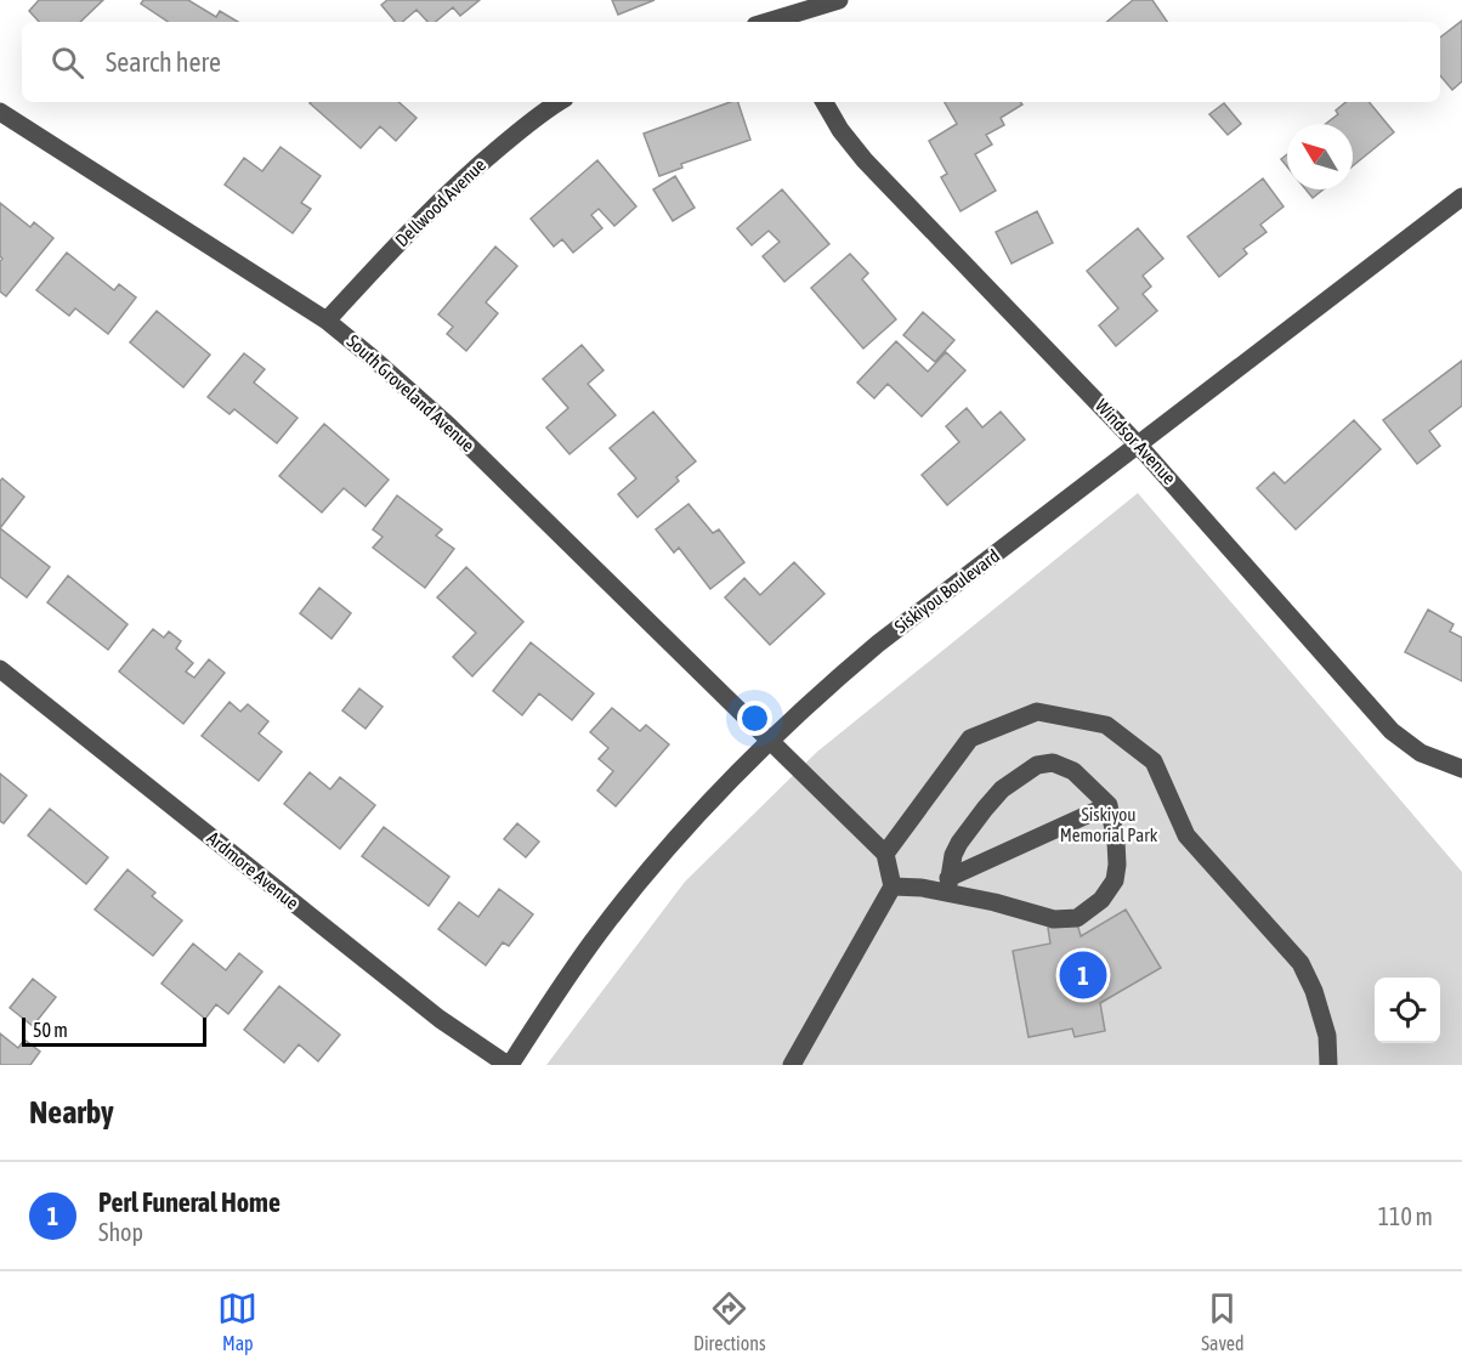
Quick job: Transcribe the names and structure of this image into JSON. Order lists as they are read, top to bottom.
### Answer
{
  "streets": {
    "street": [
      "Dellwood Avenue",
      "South Groveland Avenue",
      "Windsor Avenue",
      "Siskiyou Boulevard",
      "Ardmore Avenue"
    ]
  },
  "crossings": [
    ["Dellwood Avenue", "South Groveland Avenue"],
    ["South Groveland Avenue", "Siskiyou Boulevard"],
    ["Windsor Avenue", "Siskiyou Boulevard"],
    ["Siskiyou Boulevard", "Ardmore Avenue"]
  ],
  "parks": ["Siskiyou Memorial Park"],
  "scale_bar": "50 m",
  "north": "top left",
  "page": {
    "search": "Search here",
    "pins": "1",
    "scale": "50 m",
    "heading": "Nearby",
    "list": [
      {
        "mark": "1",
        "name": "Perl Funeral Home",
        "note": "Shop",
        "value": "110 m"
      }
    ],
    "nav": ["Map", "Directions", "Saved"]
  }
}
